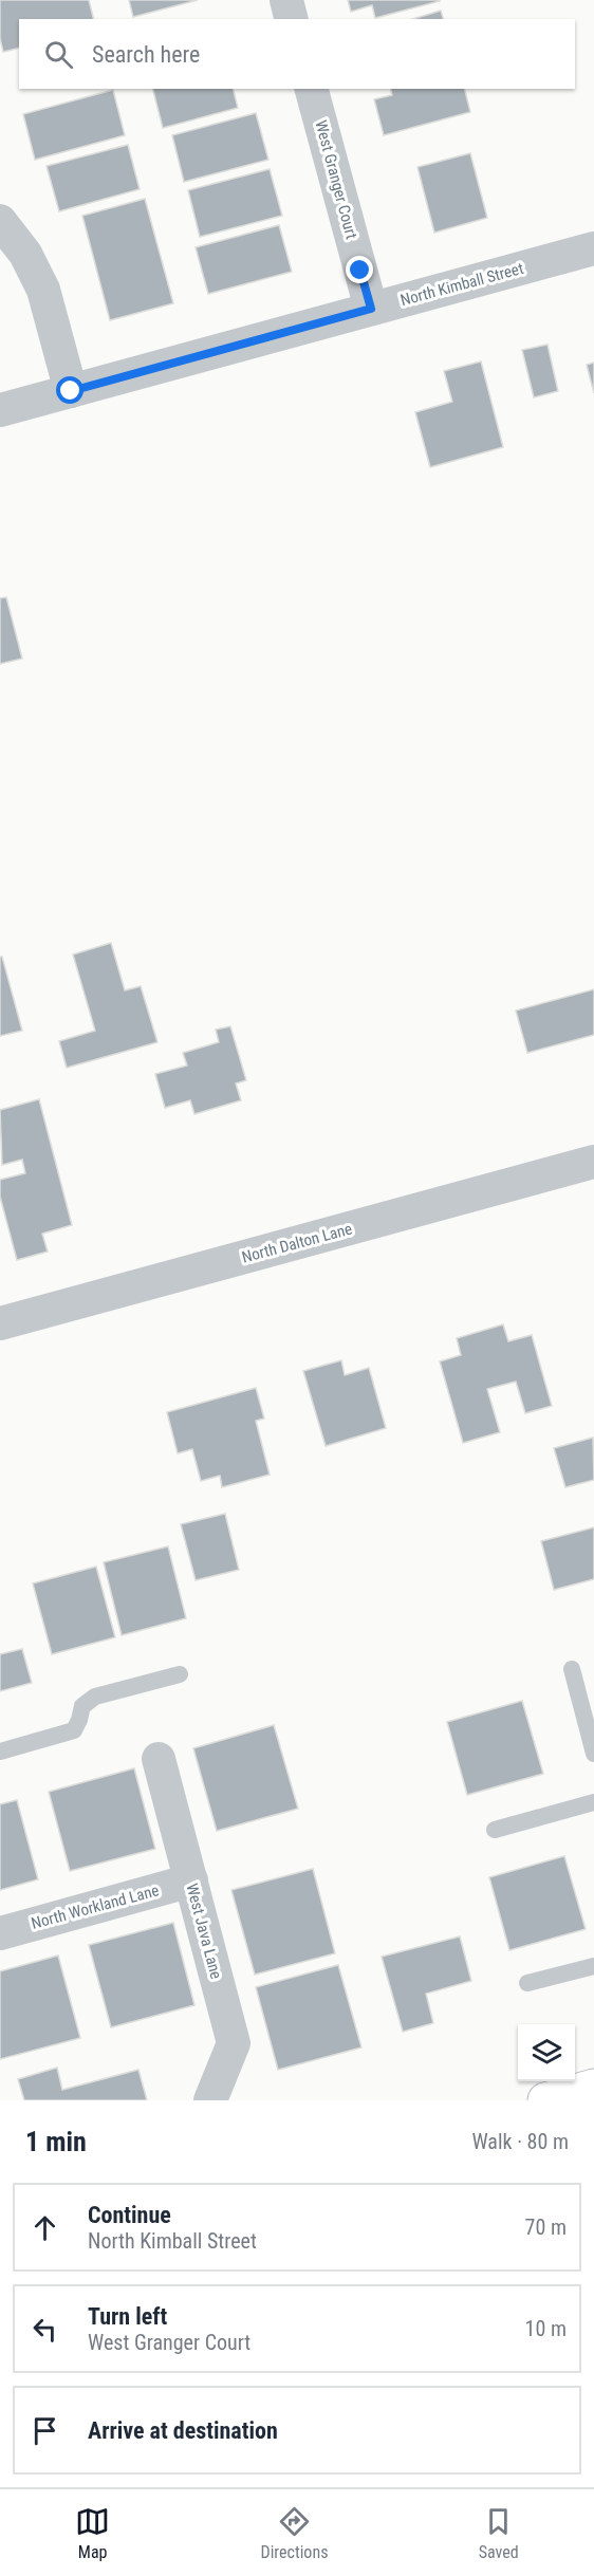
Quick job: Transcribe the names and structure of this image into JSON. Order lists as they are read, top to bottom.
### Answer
{
  "streets": {
    "street": [
      "West Granger Court",
      "North Kimball Street",
      "North Dalton Lane",
      "North Workland Lane",
      "West Java Lane"
    ]
  },
  "crossings": [
    ["West Granger Court", "North Kimball Street"],
    ["North Workland Lane", "West Java Lane"]
  ],
  "page": {
    "search": "Search here",
    "heading": ["1 min", "Walk · 80 m"],
    "list": [
      ["Continue", "North Kimball Street", "70 m"],
      ["Turn left", "West Granger Court", "10 m"],
      "Arrive at destination"
    ],
    "nav": ["Map", "Directions", "Saved"]
  }
}
